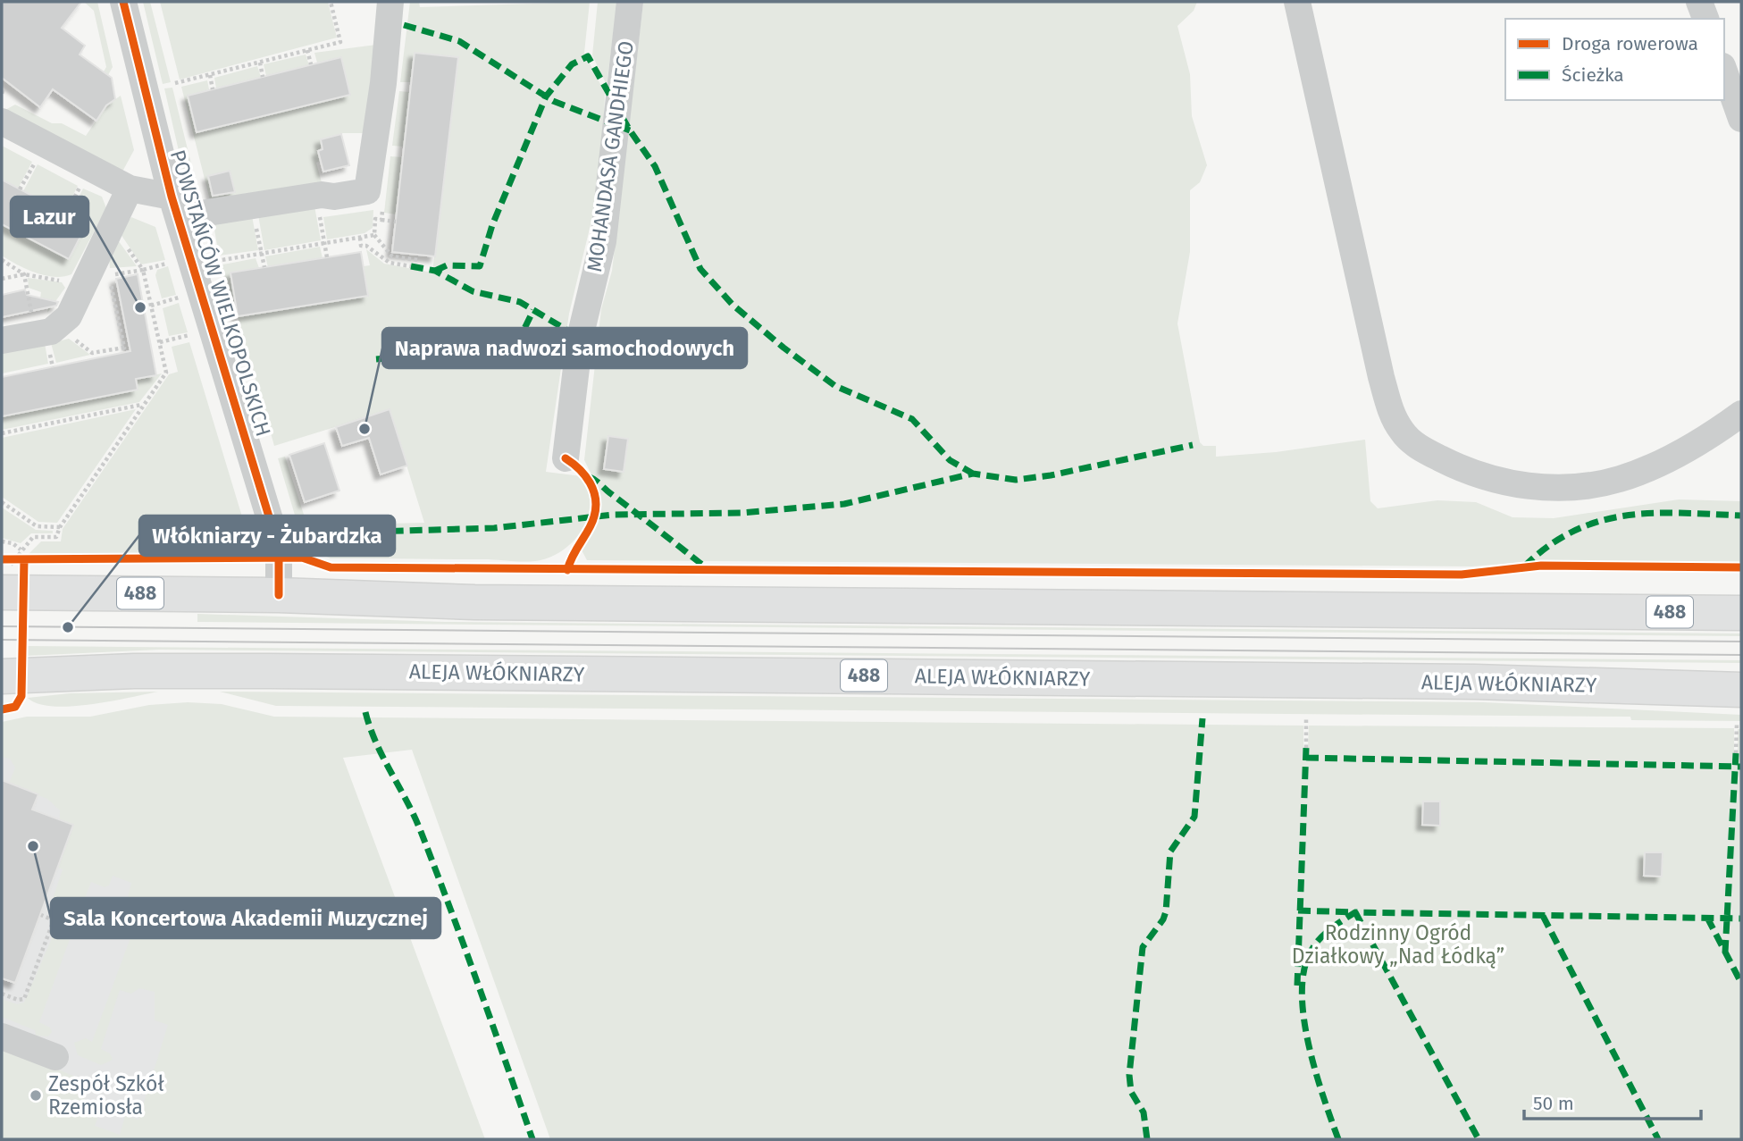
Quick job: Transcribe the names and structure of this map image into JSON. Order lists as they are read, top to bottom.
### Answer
{
  "streets": {
    "main road": ["488", "ALEJA WŁÓKNIARZY"],
    "street": ["MOHANDASA GANDHIEGO", "POWSTAŃCÓW WIELKOPOLSKICH"]
  },
  "crossings": [
    ["POWSTAŃCÓW WIELKOPOLSKICH", "488"]
  ],
  "parks": ["Rodzinny Ogród Działkowy „Nad Łódką”"],
  "places": [
    "Lazur",
    "Naprawa nadwozi samochodowych",
    "Włókniarzy - Żubardzka",
    "Sala Koncertowa Akademii Muzycznej",
    "Zespół Szkół Rzemiosła"
  ],
  "legend": ["Droga rowerowa", "Ścieżka"],
  "scale_bar": "50 m"
}
